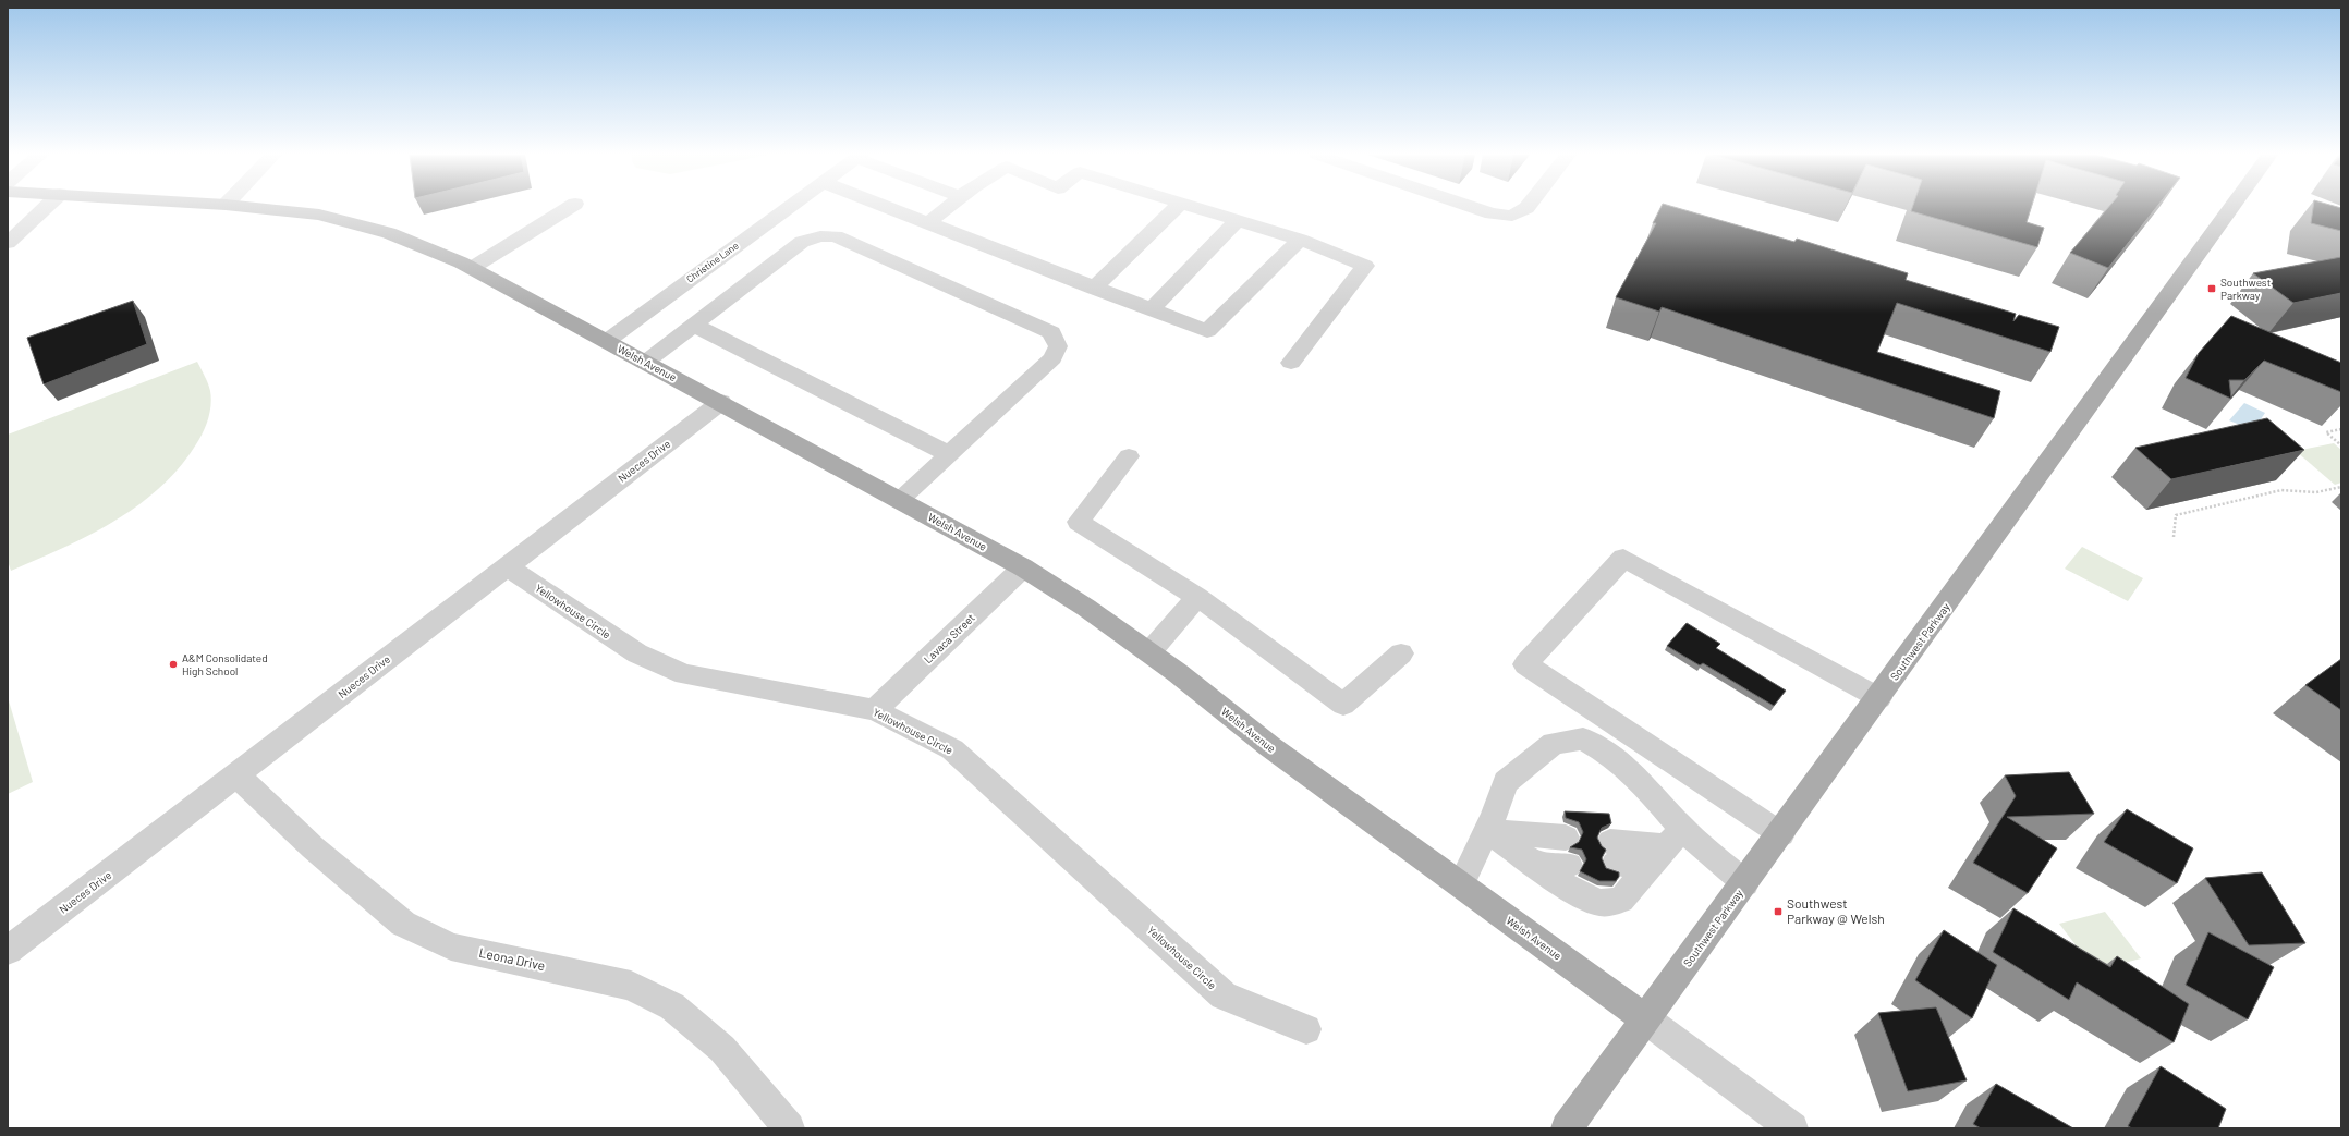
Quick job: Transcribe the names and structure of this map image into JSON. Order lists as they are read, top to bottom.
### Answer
{
  "streets": {
    "main road": ["Welsh Avenue", "Southwest Parkway"],
    "street": [
      "Christine Lane",
      "Nueces Drive",
      "Yellowhouse Circle",
      "Lavaca Street",
      "Leona Drive"
    ]
  },
  "crossings": [
    ["Christine Lane", "Welsh Avenue"],
    ["Welsh Avenue", "Nueces Drive"],
    ["Welsh Avenue", "Lavaca Street"],
    ["Welsh Avenue", "Southwest Parkway"],
    ["Nueces Drive", "Yellowhouse Circle"],
    ["Nueces Drive", "Leona Drive"],
    ["Yellowhouse Circle", "Lavaca Street"]
  ],
  "places": {
    "transit": ["Southwest Parkway", "Southwest Parkway @ Welsh"],
    "other": ["A&M Consolidated High School"]
  }
}
